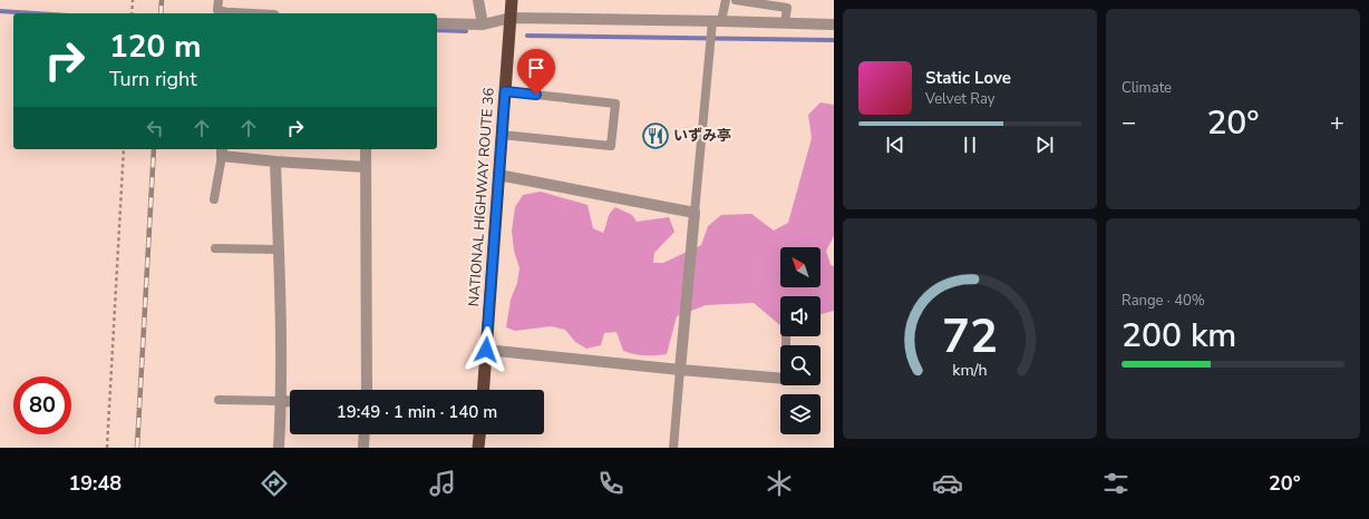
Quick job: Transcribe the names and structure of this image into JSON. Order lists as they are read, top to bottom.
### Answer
{
  "streets": {
    "highway": ["NATIONAL HIGHWAY ROUTE 36"]
  },
  "places": {
    "restaurant": ["いずみ亭"]
  },
  "north": "top left",
  "page": {
    "tile": [
      "Climate",
      ["Range · 40%", "200 km"]
    ],
    "turn": ["120 m", "Turn right"],
    "song": ["Static Love", "Velvet Ray"],
    "heat": ["−", "20°", "+"],
    "limit": "80",
    "trip": "19:49 · 1 min · 140 m",
    "tabs": ["19:48", "20°"],
    "gauge": ["72", "km/h"]
  }
}
